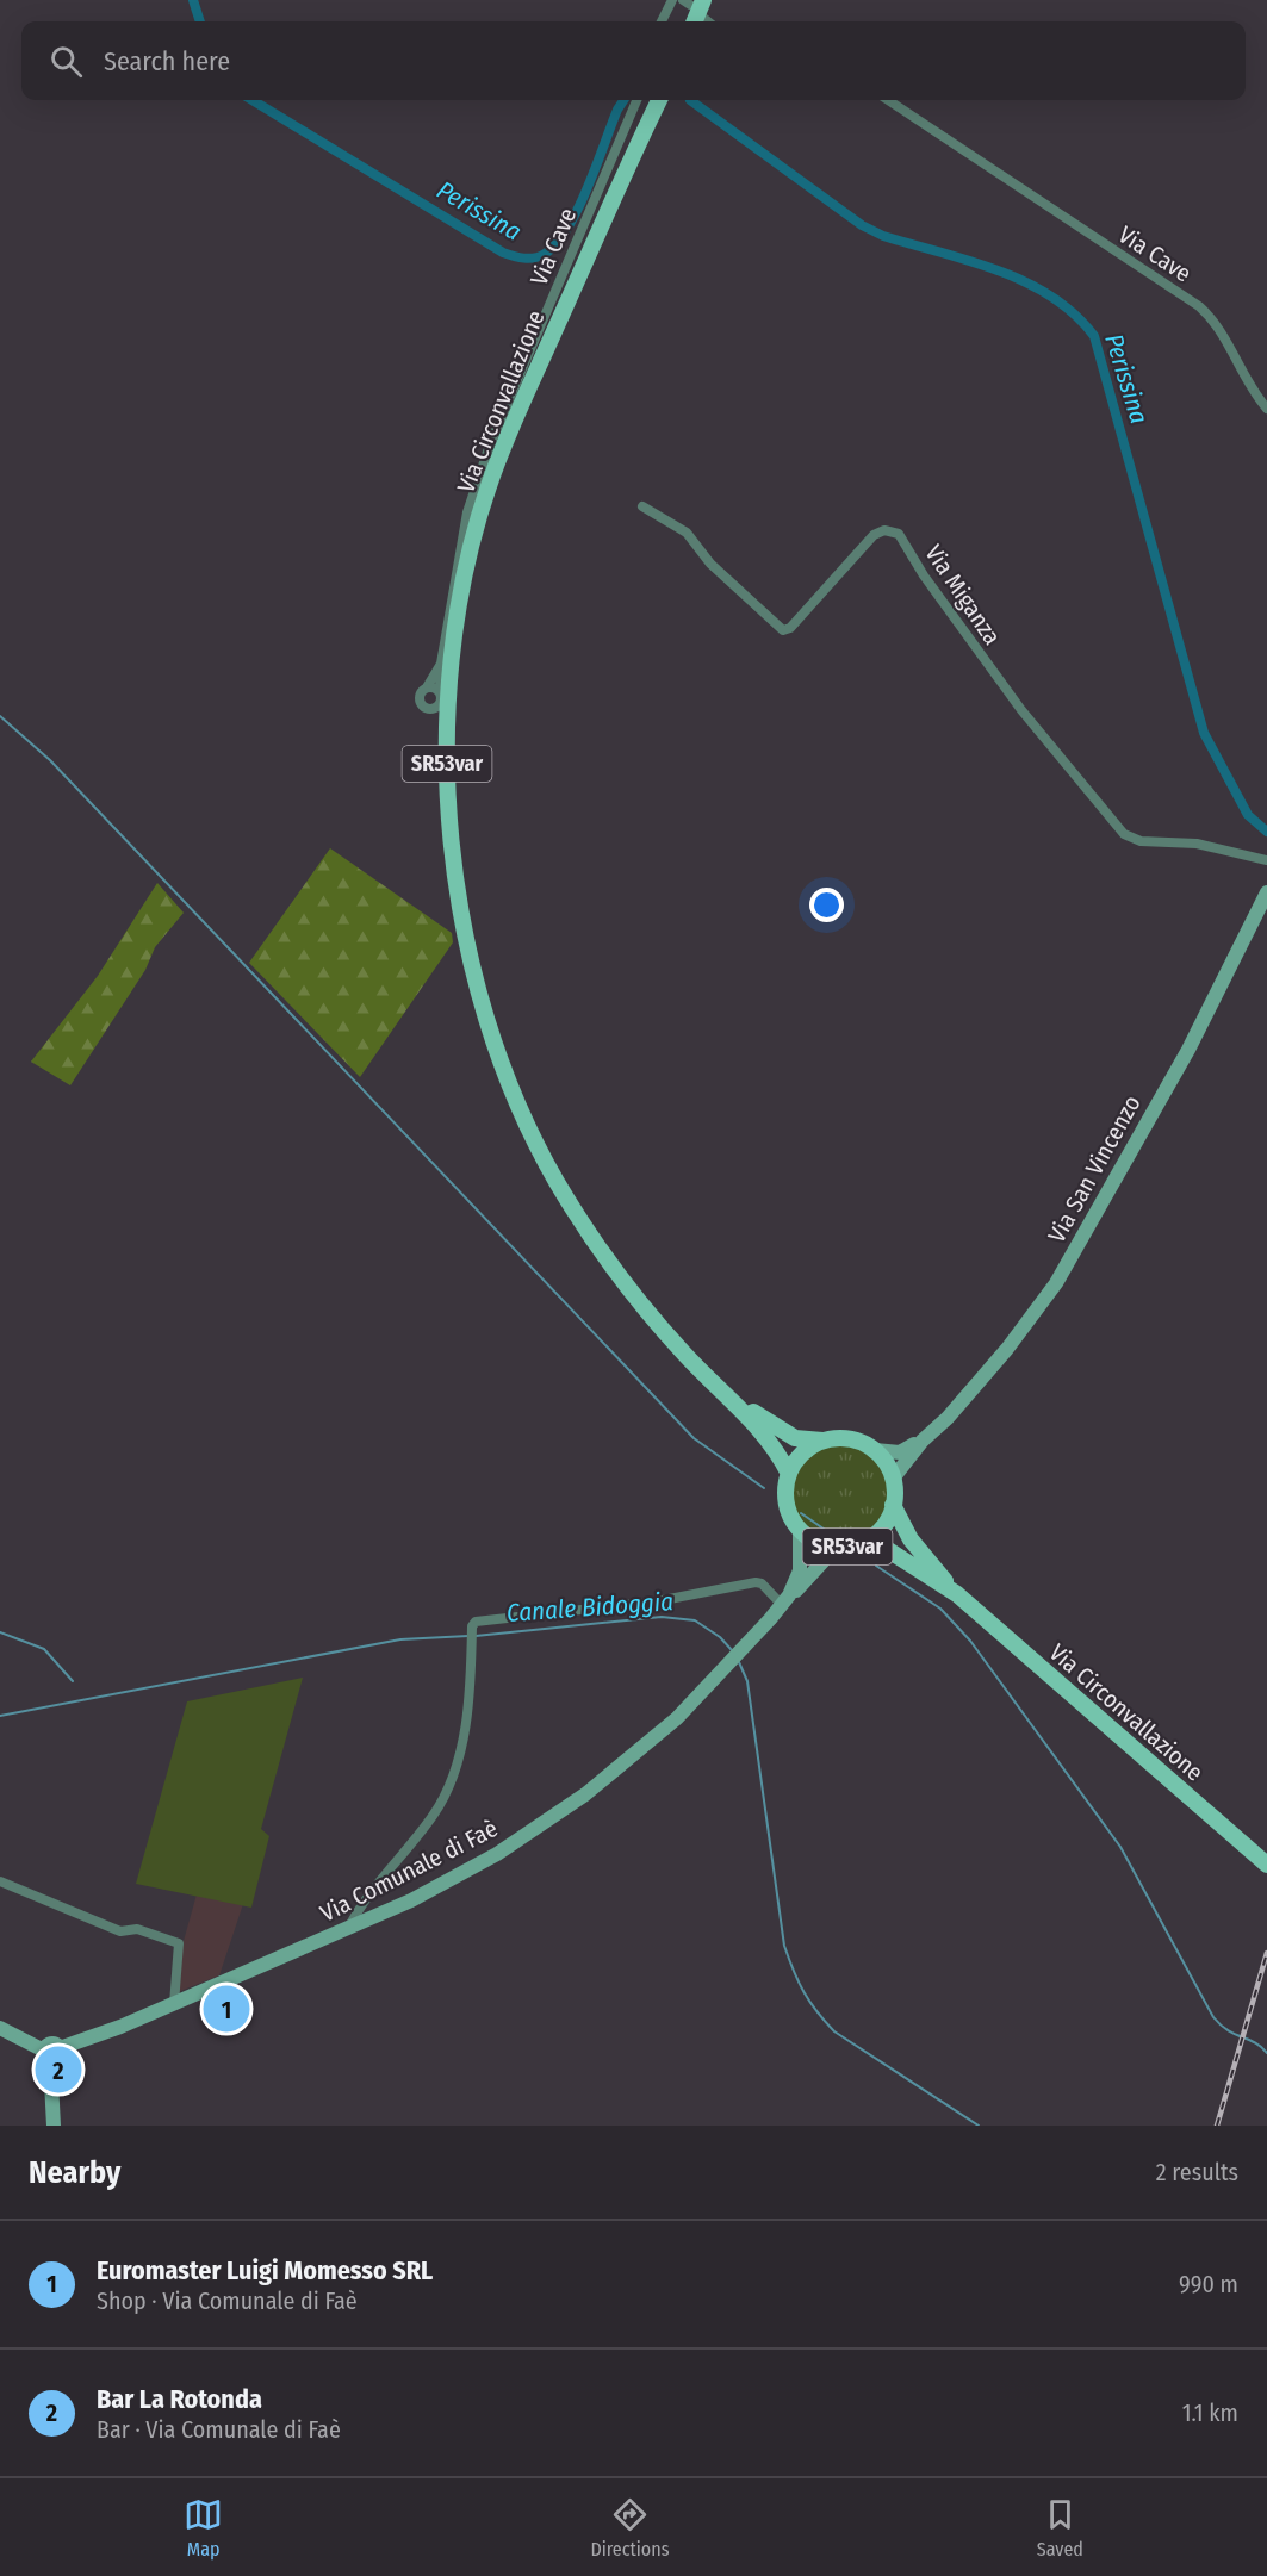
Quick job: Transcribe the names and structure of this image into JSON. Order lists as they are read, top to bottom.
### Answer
{
  "streets": {
    "main road": ["Via Circonvallazione", "SR53var"],
    "street": [
      "Via Cave",
      "Via Miganza",
      "Via San Vincenzo",
      "Via Comunale di Faè"
    ]
  },
  "crossings": [
    ["Via Circonvallazione", "SR53var"],
    ["Via Circonvallazione", "Via San Vincenzo"],
    ["Via Circonvallazione", "Via Comunale di Faè"],
    ["SR53var", "Via San Vincenzo"],
    ["SR53var", "Via Comunale di Faè"],
    ["Via San Vincenzo", "Via Comunale di Faè"]
  ],
  "water": ["Perissina", "Canale Bidoggia"],
  "page": {
    "search": "Search here",
    "pins": ["1", "2"],
    "heading": ["Nearby", "2 results"],
    "list": [
      {
        "mark": "1",
        "name": "Euromaster Luigi Momesso SRL",
        "note": "Shop · Via Comunale di Faè",
        "value": "990 m"
      },
      {
        "mark": "2",
        "name": "Bar La Rotonda",
        "note": "Bar · Via Comunale di Faè",
        "value": "1.1 km"
      }
    ],
    "nav": ["Map", "Directions", "Saved"]
  }
}
